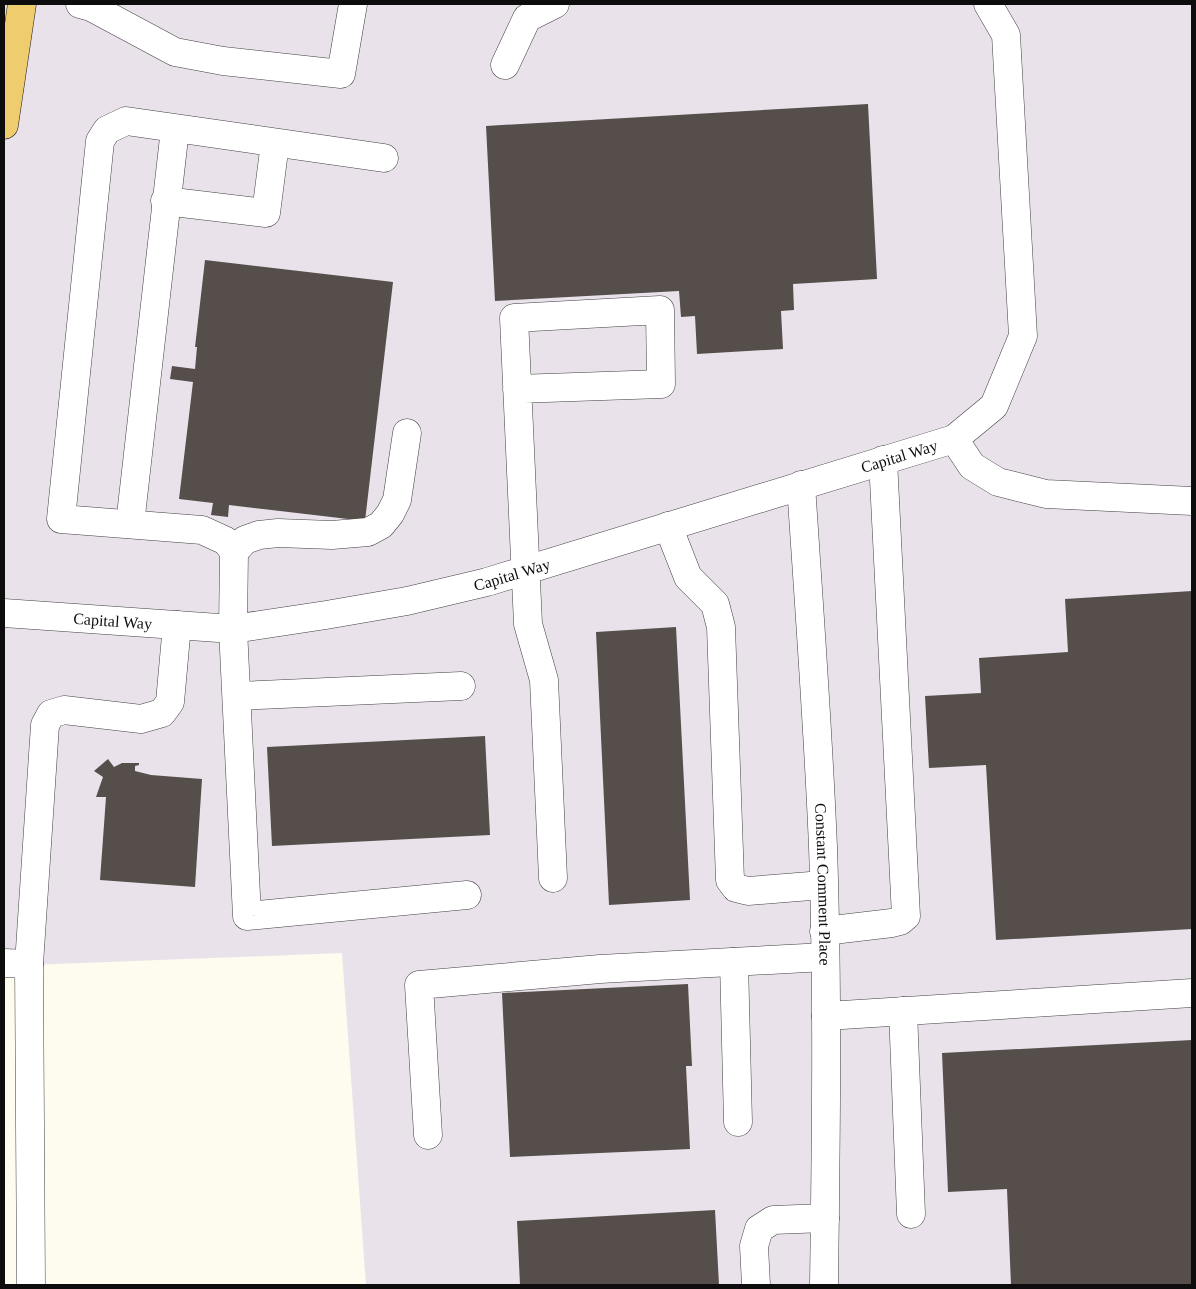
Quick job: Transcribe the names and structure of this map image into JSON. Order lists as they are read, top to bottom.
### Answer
{
  "streets": {
    "street": ["Capital Way", "Constant Comment Place"]
  },
  "crossings": [
    ["Capital Way", "Constant Comment Place"]
  ]
}
